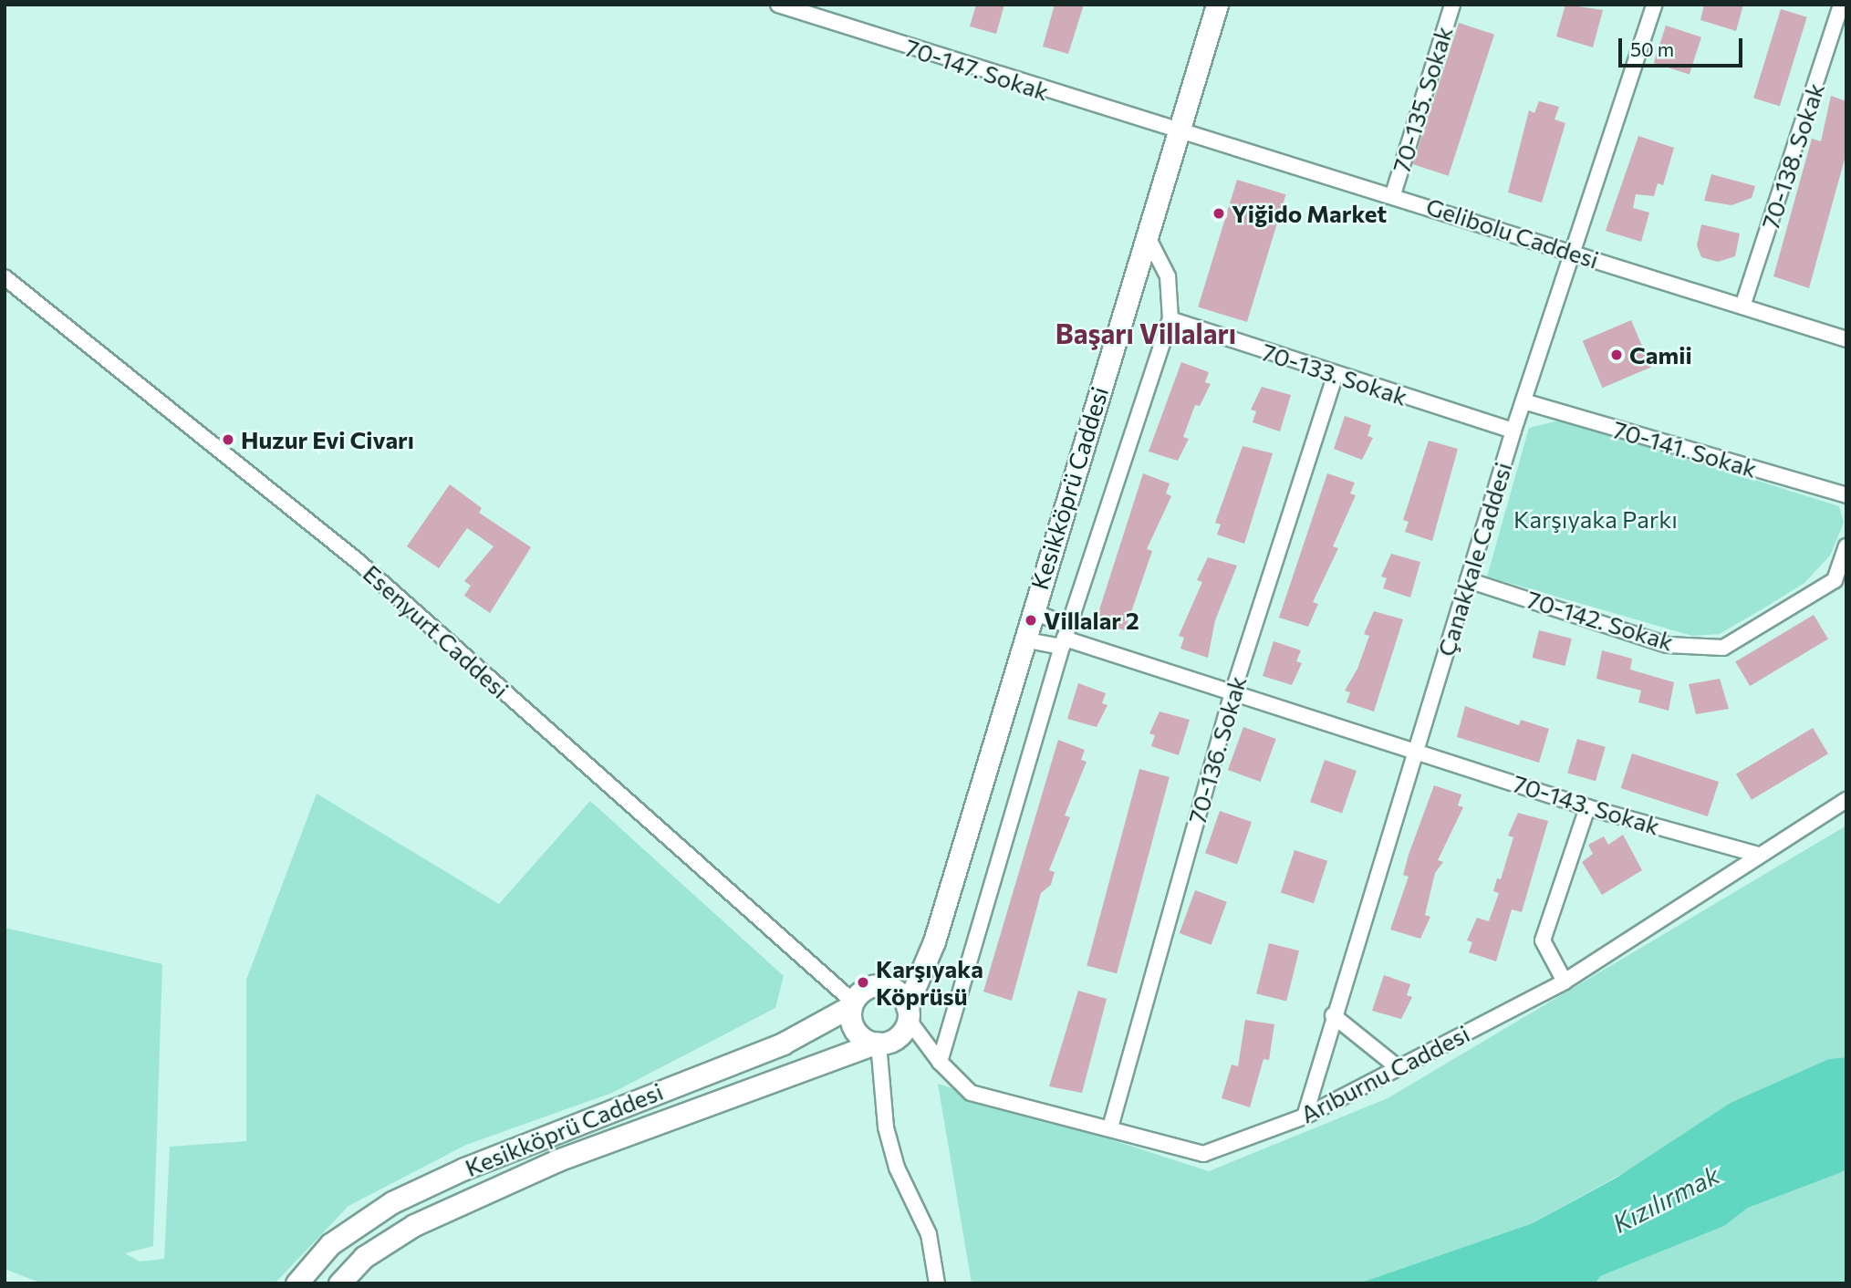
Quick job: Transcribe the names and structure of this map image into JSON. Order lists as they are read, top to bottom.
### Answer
{
  "streets": {
    "street": [
      "70-147. Sokak",
      "70-135. Sokak",
      "70-138. Sokak",
      "Gelibolu Caddesi",
      "70-133. Sokak",
      "70-141. Sokak",
      "Kesikköprü Caddesi",
      "Çanakkale Caddesi",
      "70-142. Sokak",
      "Esenyurt Caddesi",
      "70-136. Sokak",
      "70-143. Sokak",
      "Arıburnu Caddesi"
    ]
  },
  "crossings": [
    ["70-147. Sokak", "Gelibolu Caddesi"],
    ["70-147. Sokak", "Kesikköprü Caddesi"],
    ["70-135. Sokak", "Gelibolu Caddesi"],
    ["70-138. Sokak", "Gelibolu Caddesi"],
    ["Gelibolu Caddesi", "Kesikköprü Caddesi"],
    ["Gelibolu Caddesi", "Çanakkale Caddesi"],
    ["70-133. Sokak", "Kesikköprü Caddesi"],
    ["70-133. Sokak", "Çanakkale Caddesi"],
    ["70-133. Sokak", "70-136. Sokak"],
    ["70-141. Sokak", "Çanakkale Caddesi"],
    ["Kesikköprü Caddesi", "Esenyurt Caddesi"],
    ["Kesikköprü Caddesi", "70-143. Sokak"],
    ["Kesikköprü Caddesi", "Arıburnu Caddesi"],
    ["Çanakkale Caddesi", "70-142. Sokak"],
    ["Çanakkale Caddesi", "70-143. Sokak"],
    ["Çanakkale Caddesi", "Arıburnu Caddesi"],
    ["Esenyurt Caddesi", "Arıburnu Caddesi"],
    ["70-136. Sokak", "70-143. Sokak"],
    ["70-136. Sokak", "Arıburnu Caddesi"],
    ["70-143. Sokak", "Arıburnu Caddesi"]
  ],
  "districts": ["Başarı Villaları"],
  "water": ["Kızılırmak"],
  "parks": ["Karşıyaka Parkı"],
  "places": [
    "Yiğido Market",
    "Camii",
    "Huzur Evi Civarı",
    "Villalar 2",
    "Karşıyaka Köprüsü"
  ],
  "scale_bar": "50 m"
}
